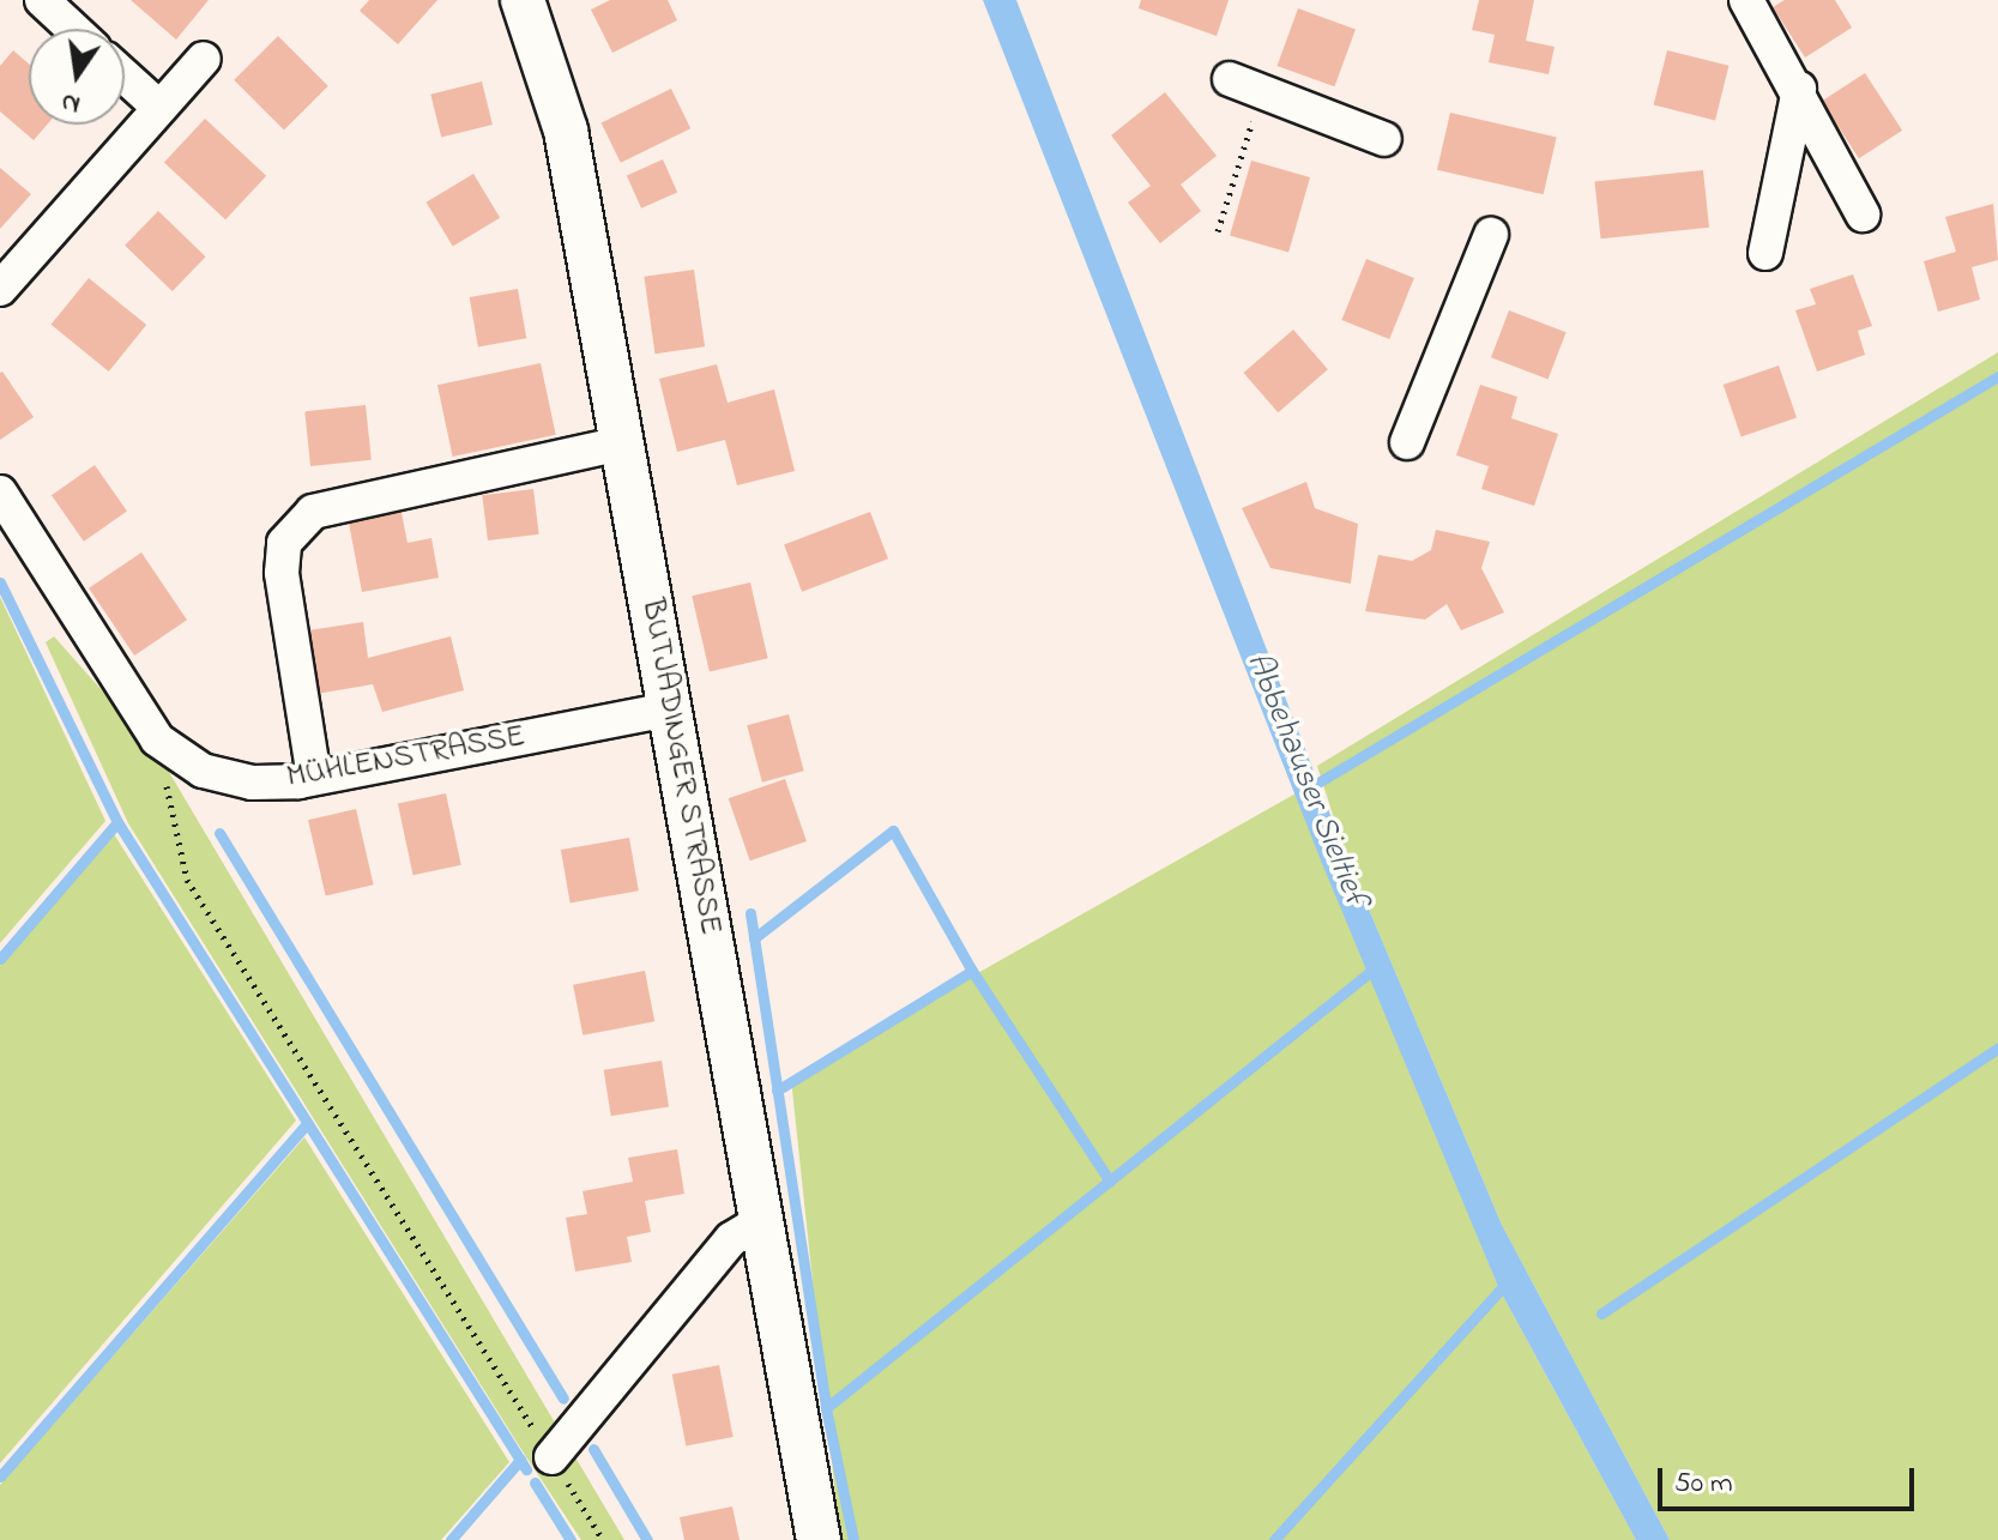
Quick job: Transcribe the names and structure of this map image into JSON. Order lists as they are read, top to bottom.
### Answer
{
  "streets": {
    "main road": ["BUTJADINGER STRASSE"],
    "street": ["MÜHLENSTRASSE"]
  },
  "crossings": [
    ["MÜHLENSTRASSE", "BUTJADINGER STRASSE"]
  ],
  "water": ["Abbehauser Sieltief"],
  "scale_bar": "50 m",
  "north": "bottom"
}
